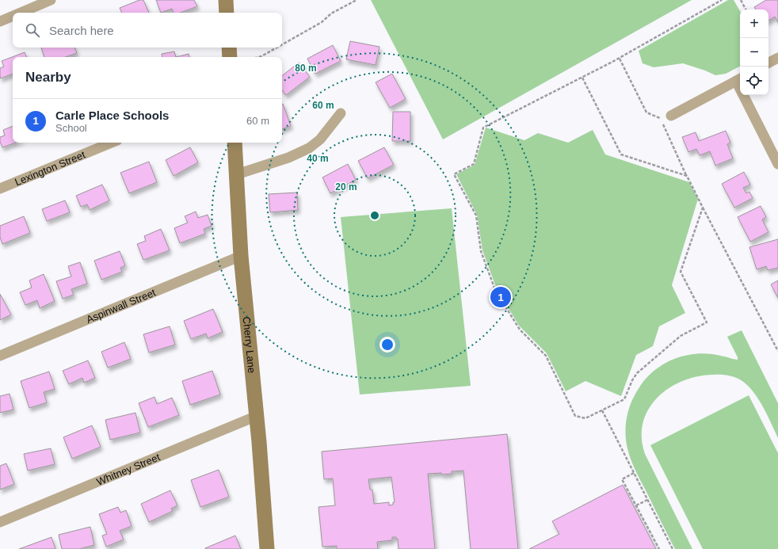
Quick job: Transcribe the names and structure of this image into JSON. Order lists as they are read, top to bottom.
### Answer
{
  "streets": {
    "street": [
      "Lexington Street",
      "Aspinwall Street",
      "Cherry Lane",
      "Whitney Street"
    ]
  },
  "crossings": [
    ["Aspinwall Street", "Cherry Lane"],
    ["Cherry Lane", "Whitney Street"]
  ],
  "page": {
    "map_buttons": ["+", "−"],
    "search": "Search here",
    "heading": "Nearby",
    "list": [
      {
        "mark": "1",
        "name": "Carle Place Schools",
        "note": "School",
        "value": "60 m"
      }
    ],
    "pins": "1"
  },
  "rings": [
    "80 m",
    "60 m",
    "40 m",
    "20 m"
  ]
}
